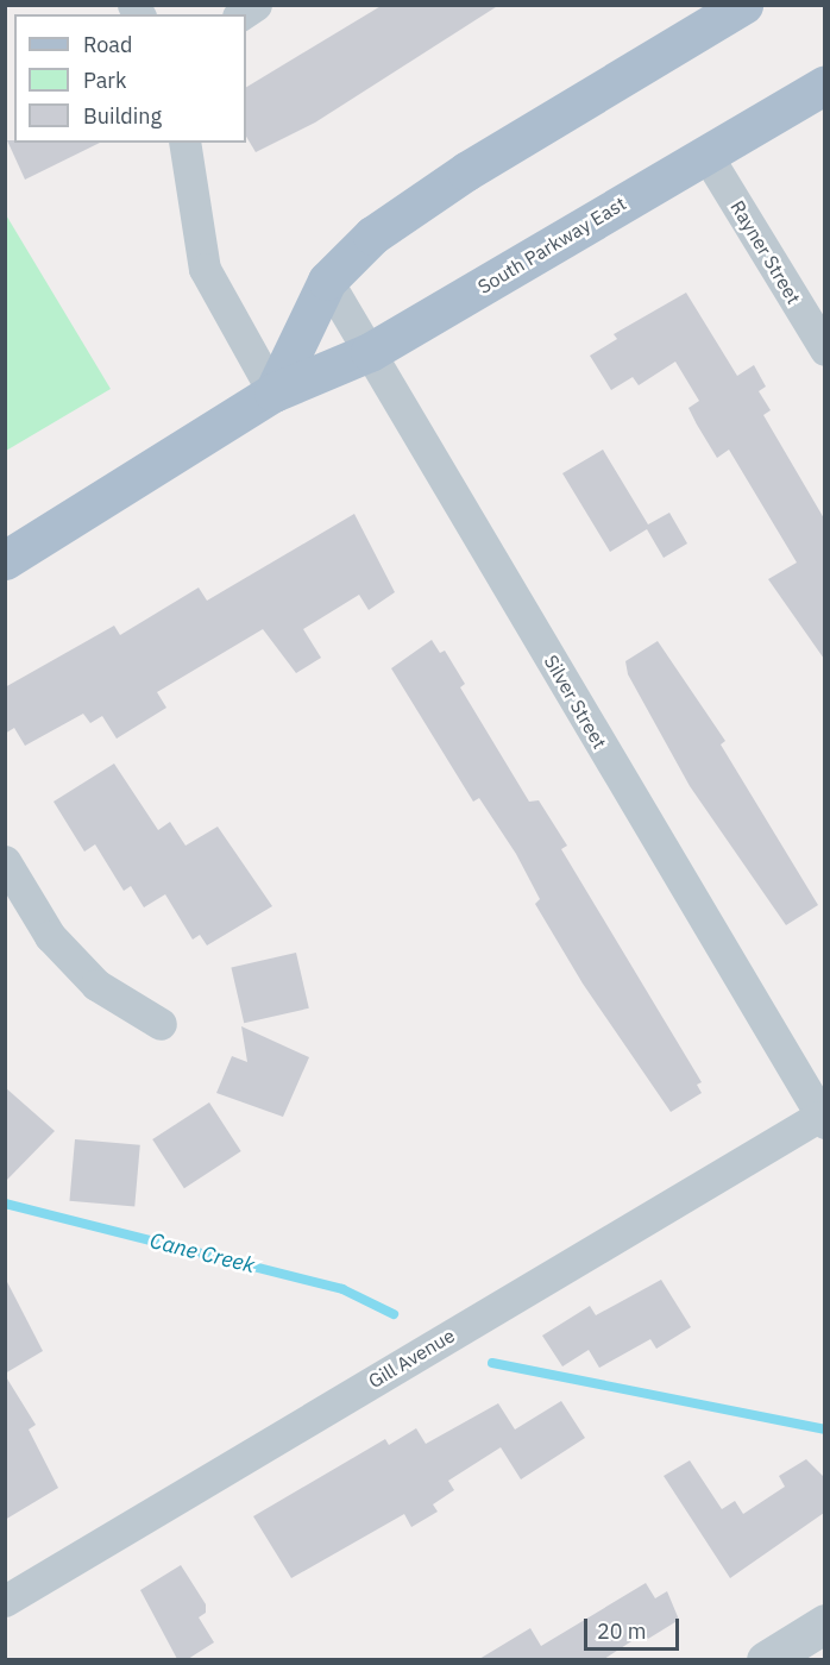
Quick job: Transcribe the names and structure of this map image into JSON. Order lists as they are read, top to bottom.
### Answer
{
  "streets": {
    "main road": ["South Parkway East"],
    "street": ["Rayner Street", "Silver Street", "Gill Avenue"]
  },
  "crossings": [
    ["South Parkway East", "Rayner Street"],
    ["South Parkway East", "Silver Street"],
    ["Silver Street", "Gill Avenue"]
  ],
  "water": ["Cane Creek"],
  "legend": ["Road", "Park", "Building"],
  "scale_bar": "20 m"
}
